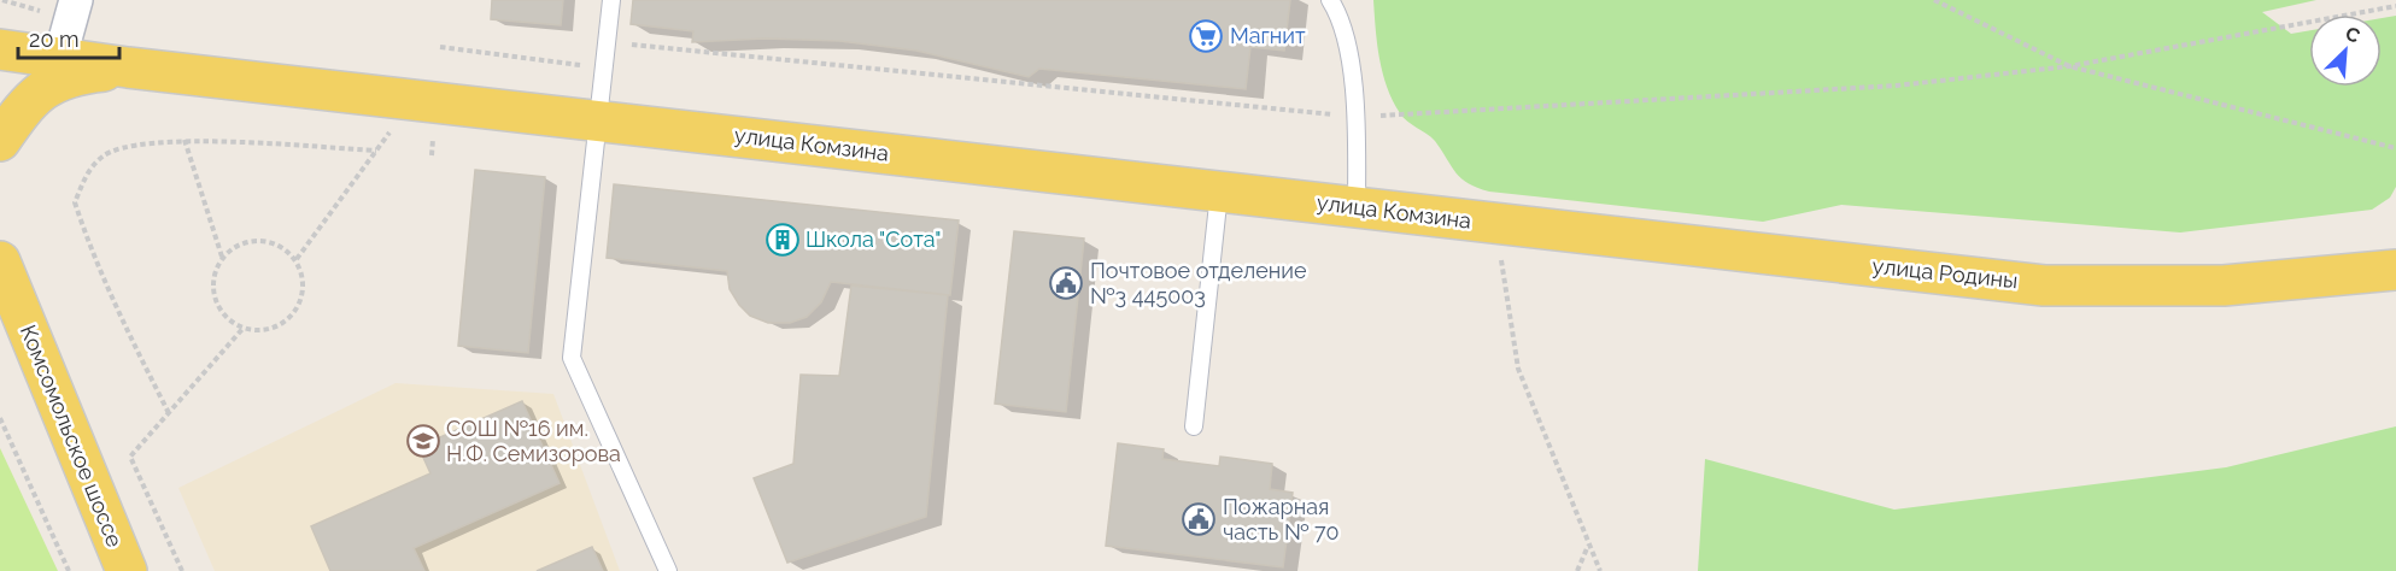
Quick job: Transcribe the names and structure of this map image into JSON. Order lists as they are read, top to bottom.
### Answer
{
  "streets": {
    "main road": ["улица Комзина", "улица Родины", "Комсомольское шоссе"]
  },
  "crossings": [
    ["улица Комзина", "улица Родины"]
  ],
  "places": {
    "supermarket": ["Магнит"],
    "building": ["Школа \"Сота\""],
    "public building": ["Почтовое отделение №3 445003", "Пожарная часть № 70"],
    "school or university": ["СОШ №16 им. Н.Ф. Семизорова"]
  },
  "scale_bar": "20 m",
  "north": "top right"
}
